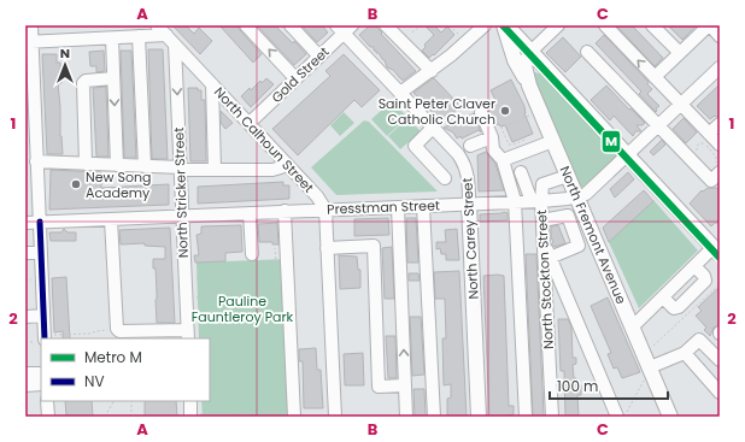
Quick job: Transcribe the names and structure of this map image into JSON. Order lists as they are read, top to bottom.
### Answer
{
  "streets": {
    "main road": ["North Fremont Avenue", "North Carey Street"],
    "street": [
      "Gold Street",
      "North Calhoun Street",
      "North Stricker Street",
      "Presstman Street",
      "North Stockton Street"
    ]
  },
  "crossings": [
    ["Gold Street", "North Calhoun Street"],
    ["Gold Street", "North Carey Street"],
    ["North Calhoun Street", "North Stricker Street"],
    ["North Calhoun Street", "Presstman Street"],
    ["North Stricker Street", "Presstman Street"],
    ["Presstman Street", "North Fremont Avenue"],
    ["Presstman Street", "North Carey Street"],
    ["Presstman Street", "North Stockton Street"]
  ],
  "parks": ["Pauline Fauntleroy Park"],
  "places": ["Saint Peter Claver Catholic Church", "New Song Academy"],
  "lines": ["metro line M", "transit line NV"],
  "legend": ["Metro M", "NV"],
  "scale_bar": "100 m",
  "north": "top",
  "grid": {
    "columns": ["A", "B", "C"],
    "rows": ["1", "2"]
  }
}
